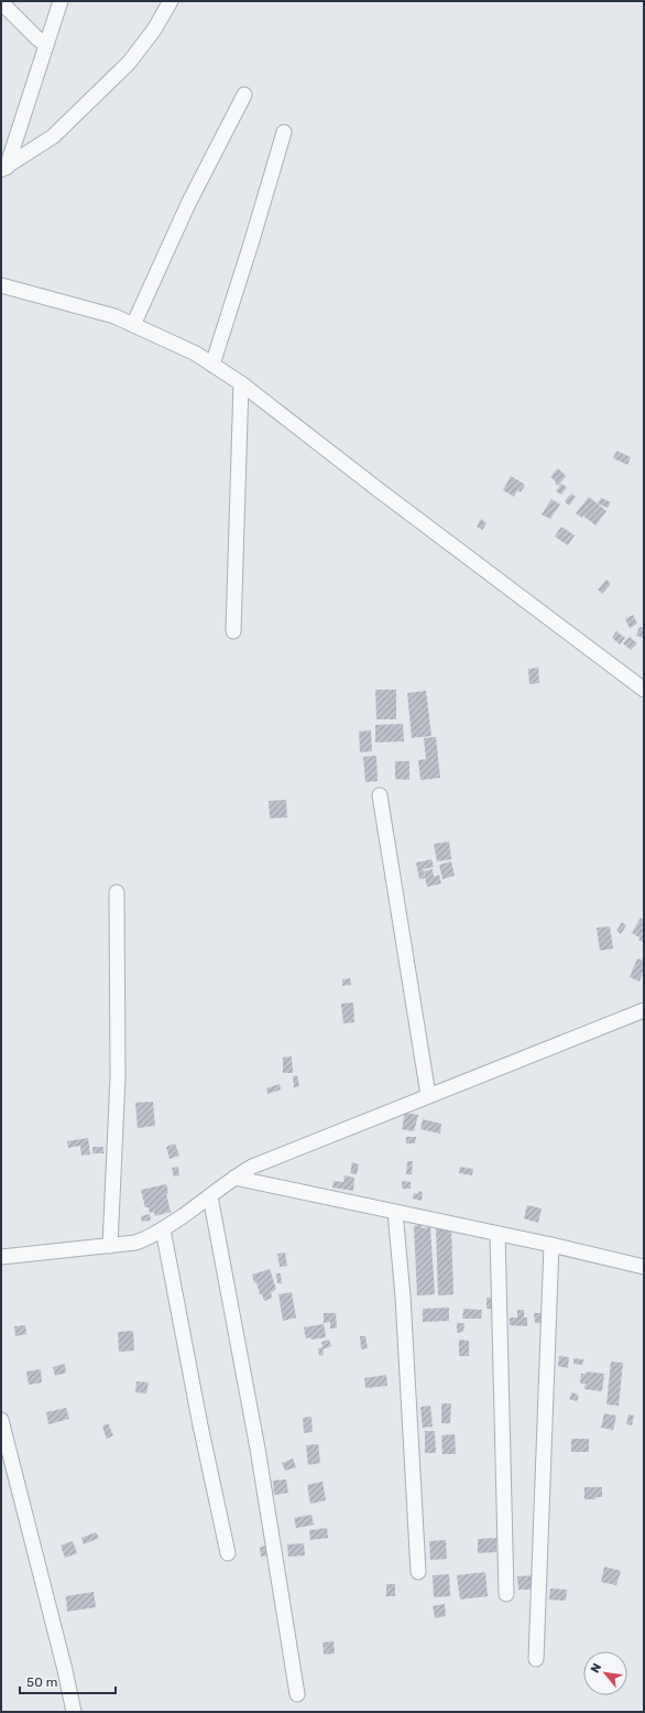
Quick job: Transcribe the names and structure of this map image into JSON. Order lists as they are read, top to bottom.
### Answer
{
  "scale_bar": "50 m",
  "north": "top left"
}
